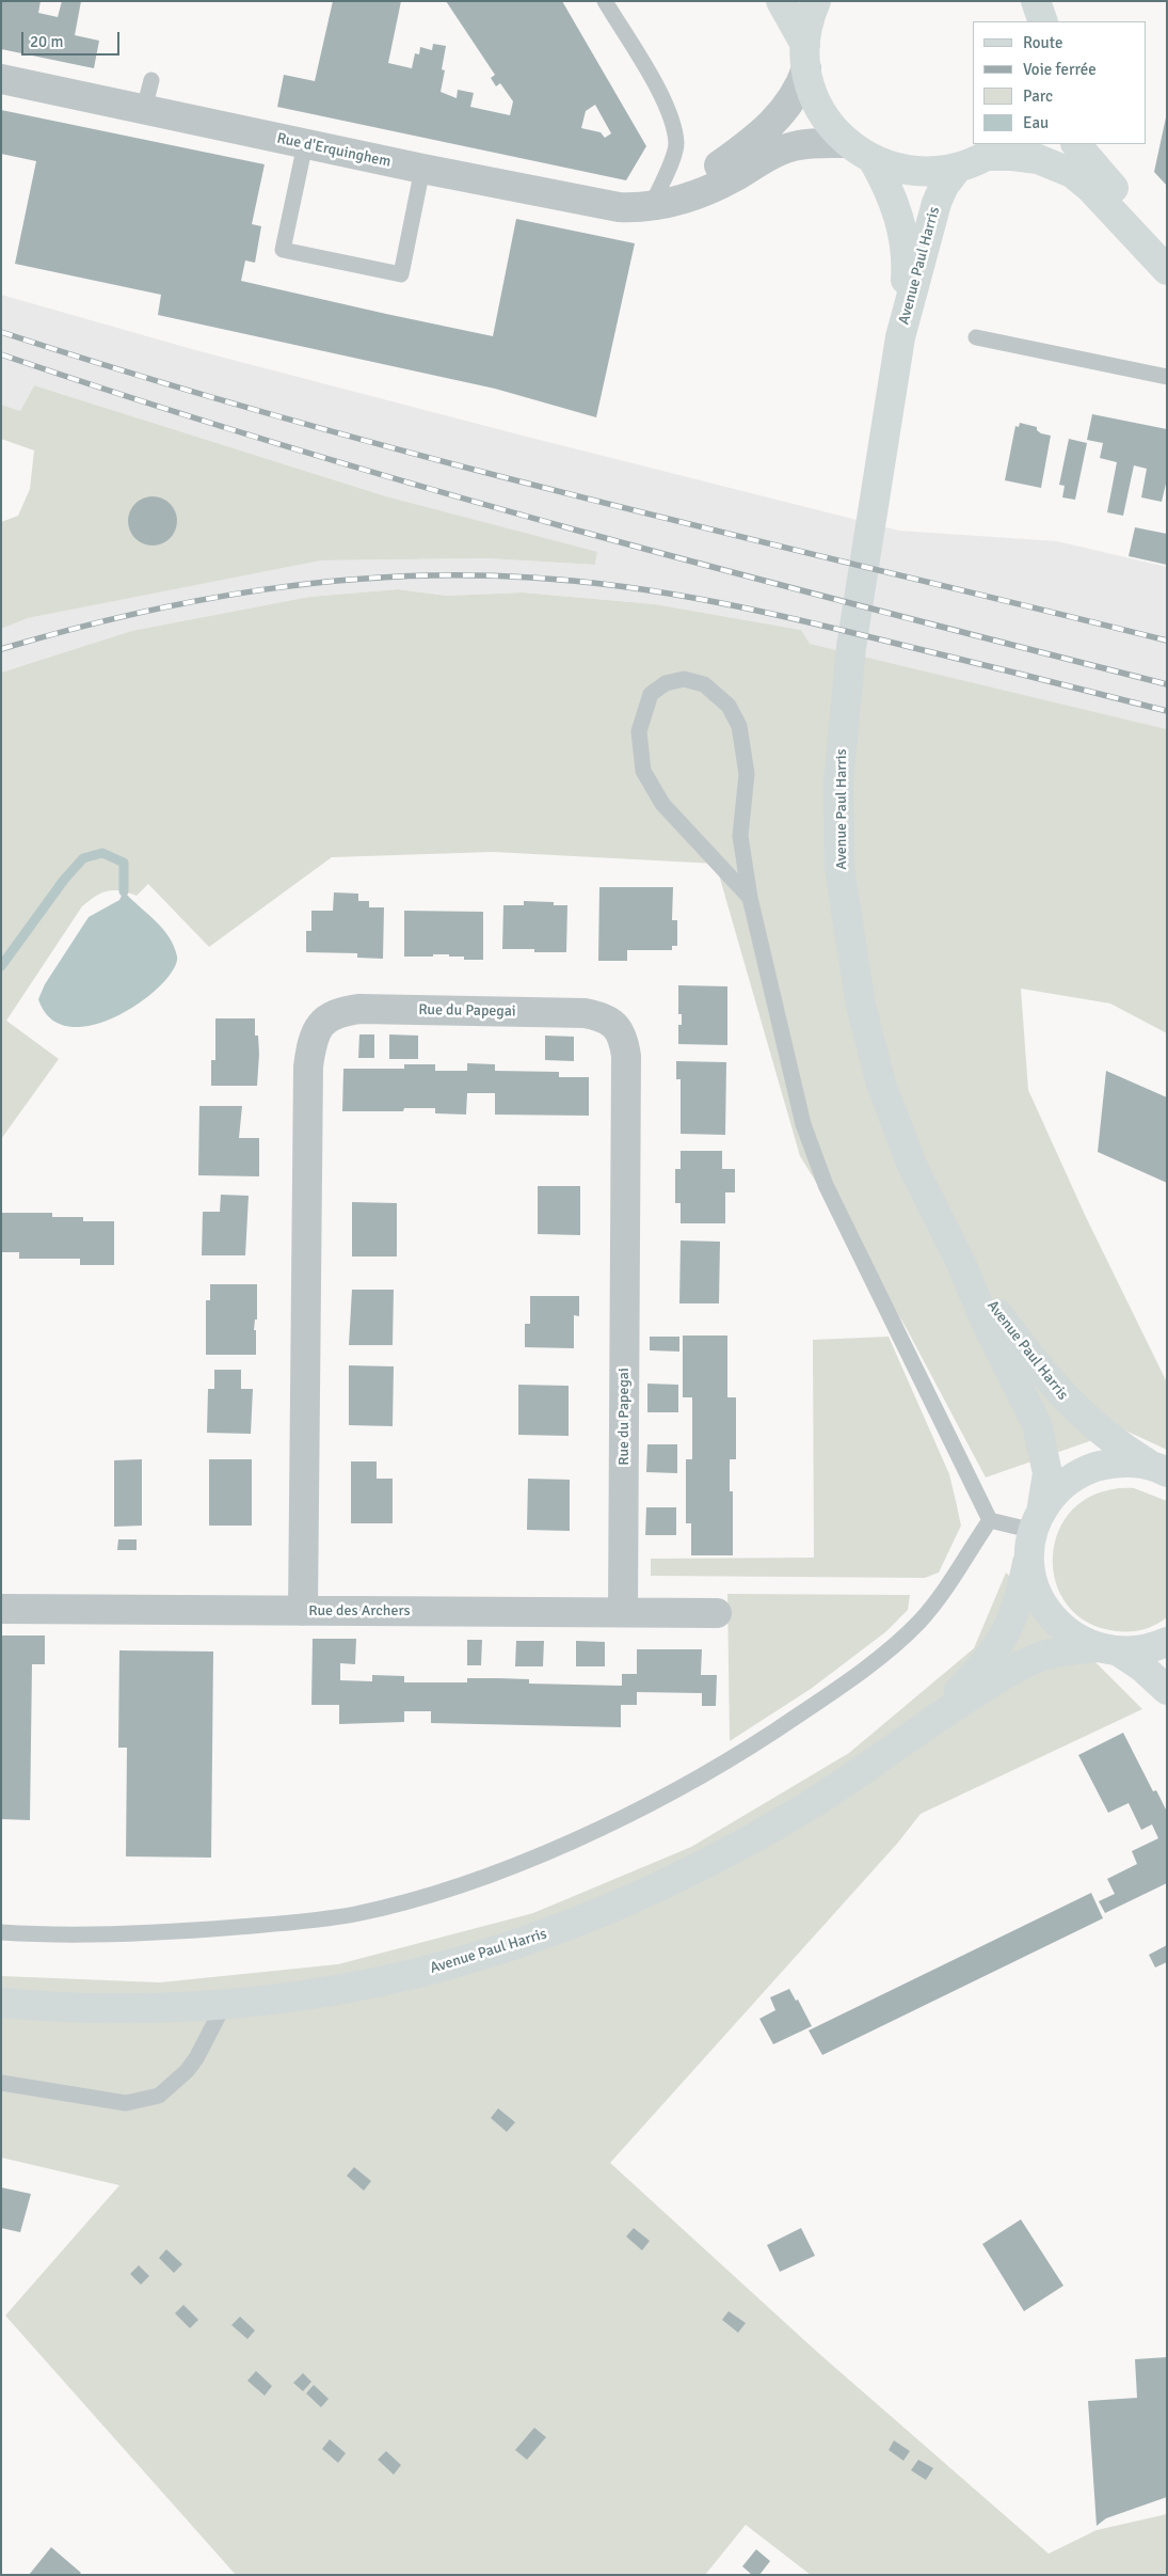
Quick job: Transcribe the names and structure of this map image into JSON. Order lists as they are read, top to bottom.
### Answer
{
  "streets": {
    "main road": ["Avenue Paul Harris"],
    "street": ["Rue d'Erquinghem", "Rue du Papegai", "Rue des Archers"]
  },
  "crossings": [
    ["Rue du Papegai", "Rue des Archers"]
  ],
  "legend": [
    "Route",
    "Voie ferrée",
    "Parc",
    "Eau"
  ],
  "scale_bar": "20 m"
}
